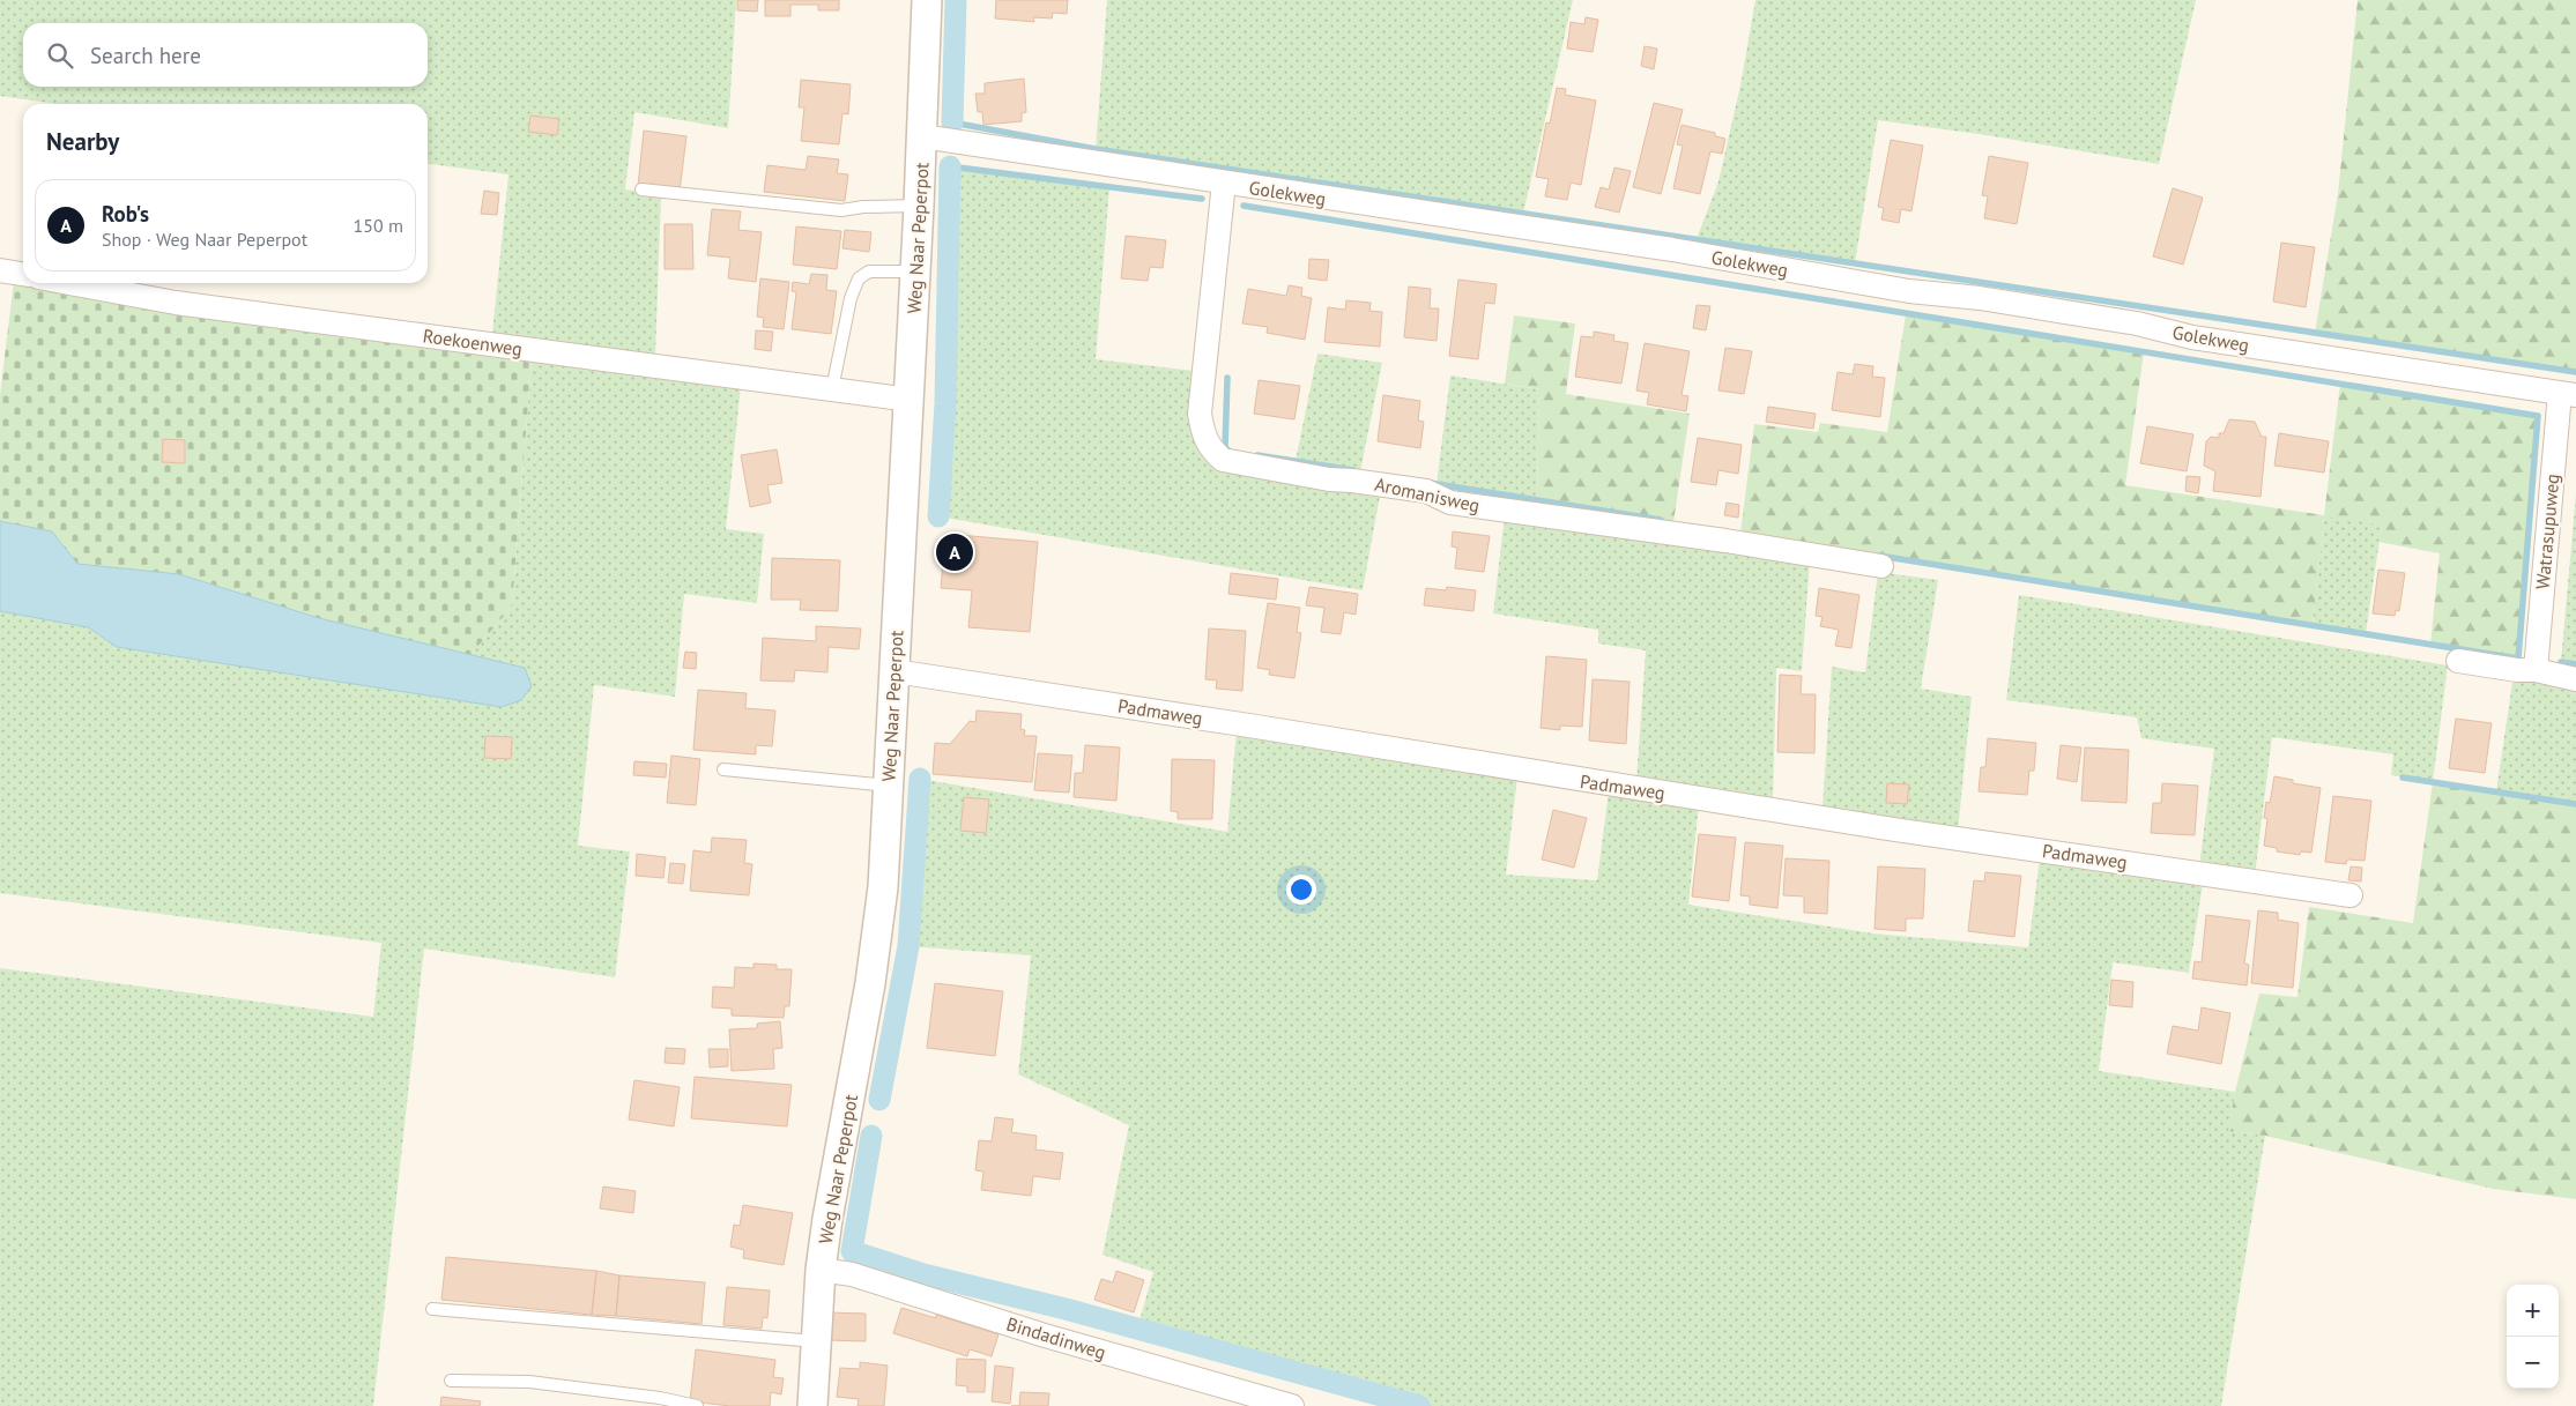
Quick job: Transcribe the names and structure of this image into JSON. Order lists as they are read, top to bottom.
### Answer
{
  "streets": {
    "street": [
      "Golekweg",
      "Weg Naar Peperpot",
      "Roekoenweg",
      "Aromanisweg",
      "Watrasupuweg",
      "Padmaweg",
      "Bindadinweg"
    ]
  },
  "crossings": [
    ["Golekweg", "Weg Naar Peperpot"],
    ["Golekweg", "Aromanisweg"],
    ["Golekweg", "Watrasupuweg"],
    ["Weg Naar Peperpot", "Roekoenweg"],
    ["Weg Naar Peperpot", "Padmaweg"],
    ["Weg Naar Peperpot", "Bindadinweg"]
  ],
  "page": {
    "search": "Search here",
    "heading": "Nearby",
    "list": [
      {
        "mark": "A",
        "name": "Rob's",
        "note": "Shop · Weg Naar Peperpot",
        "value": "150 m"
      }
    ],
    "pins": "A",
    "map_buttons": ["+", "−"]
  }
}
